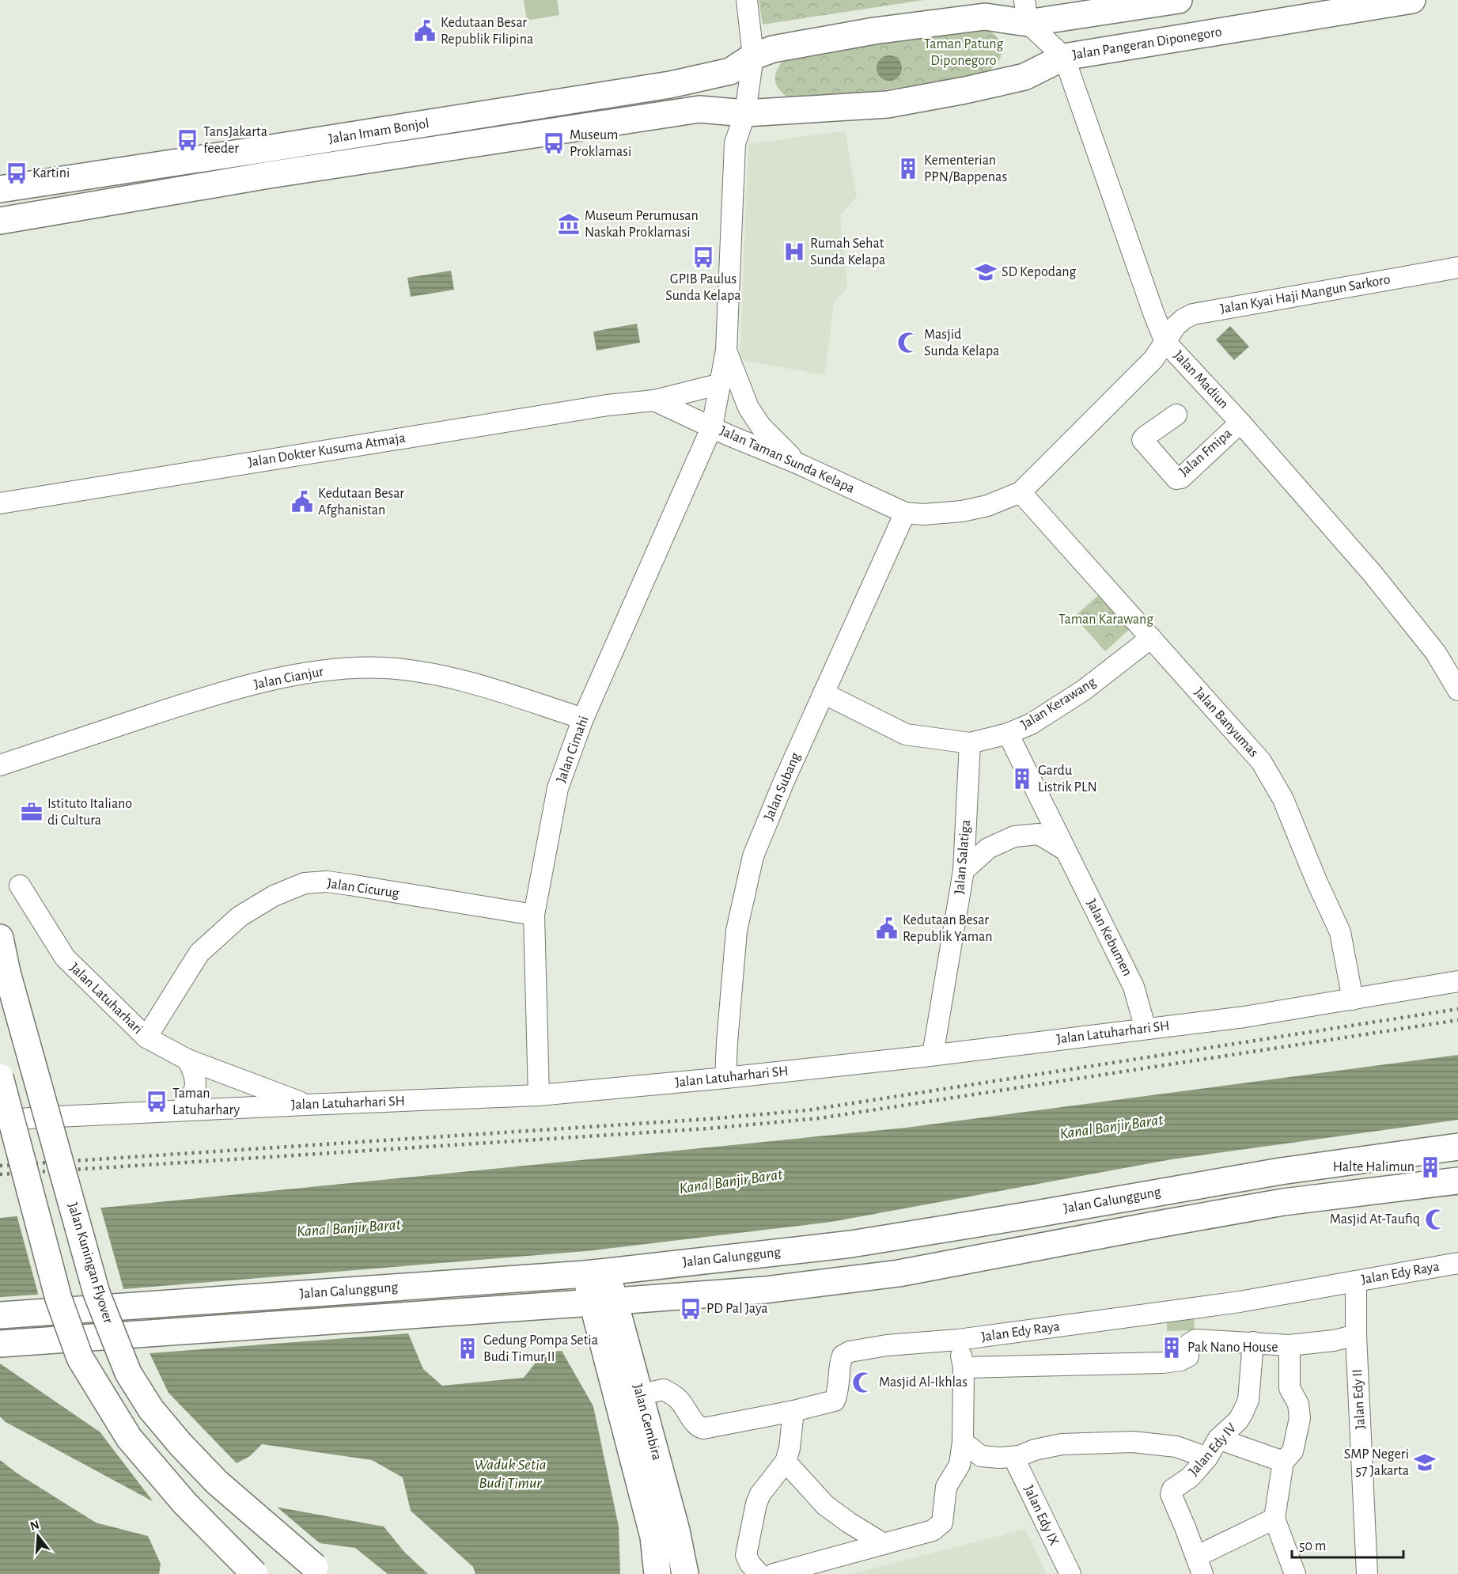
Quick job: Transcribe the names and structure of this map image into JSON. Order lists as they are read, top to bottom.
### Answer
{
  "streets": {
    "main road": [
      "Jalan Pangeran Diponegoro",
      "Jalan Imam Bonjol",
      "Jalan Galunggung",
      "Jalan Kuningan Flyover",
      "Jalan Gembira"
    ],
    "street": [
      "Jalan Kyai Haji Mangun Sarkoro",
      "Jalan Madiun",
      "Jalan Dokter Kusuma Atmaja",
      "Jalan Fmipa",
      "Jalan Taman Sunda Kelapa",
      "Jalan Cianjur",
      "Jalan Kerawang",
      "Jalan Banyumas",
      "Jalan Cimahi",
      "Jalan Subang",
      "Jalan Salatiga",
      "Jalan Cicurug",
      "Jalan Kebumen",
      "Jalan Latuharhari",
      "Jalan Latuharhari SH",
      "Jalan Edy Raya",
      "Jalan Edy II",
      "Jalan Edy IV",
      "Jalan Edy IX"
    ]
  },
  "crossings": [
    ["Jalan Pangeran Diponegoro", "Jalan Imam Bonjol"],
    ["Jalan Pangeran Diponegoro", "Jalan Madiun"],
    ["Jalan Pangeran Diponegoro", "Jalan Taman Sunda Kelapa"],
    ["Jalan Imam Bonjol", "Jalan Taman Sunda Kelapa"],
    ["Jalan Kyai Haji Mangun Sarkoro", "Jalan Madiun"],
    ["Jalan Kyai Haji Mangun Sarkoro", "Jalan Taman Sunda Kelapa"],
    ["Jalan Madiun", "Jalan Fmipa"],
    ["Jalan Madiun", "Jalan Taman Sunda Kelapa"],
    ["Jalan Dokter Kusuma Atmaja", "Jalan Taman Sunda Kelapa"],
    ["Jalan Taman Sunda Kelapa", "Jalan Banyumas"],
    ["Jalan Taman Sunda Kelapa", "Jalan Cimahi"],
    ["Jalan Taman Sunda Kelapa", "Jalan Subang"],
    ["Jalan Cianjur", "Jalan Cimahi"],
    ["Jalan Kerawang", "Jalan Banyumas"],
    ["Jalan Kerawang", "Jalan Subang"],
    ["Jalan Kerawang", "Jalan Salatiga"],
    ["Jalan Kerawang", "Jalan Kebumen"],
    ["Jalan Banyumas", "Jalan Latuharhari SH"],
    ["Jalan Cimahi", "Jalan Cicurug"],
    ["Jalan Cimahi", "Jalan Latuharhari SH"],
    ["Jalan Subang", "Jalan Latuharhari SH"],
    ["Jalan Salatiga", "Jalan Latuharhari SH"],
    ["Jalan Cicurug", "Jalan Latuharhari"],
    ["Jalan Kebumen", "Jalan Latuharhari SH"],
    ["Jalan Latuharhari", "Jalan Latuharhari SH"],
    ["Jalan Galunggung", "Jalan Gembira"],
    ["Jalan Edy Raya", "Jalan Edy II"],
    ["Jalan Edy Raya", "Jalan Gembira"]
  ],
  "water": ["Kanal Banjir Barat", "Waduk Setia Budi Timur"],
  "parks": ["Taman Patung Diponegoro", "Taman Karawang"],
  "places": {
    "public building": ["Kedutaan Besar Republik Filipina", "Kedutaan Besar Afghanistan", "Kedutaan Besar Republik Yaman"],
    "bus stop": [
      "TansJakarta feeder",
      "Museum Proklamasi",
      "Kartini",
      "GPIB Paulus Sunda Kelapa",
      "Taman Latuharhary",
      "PD Pal Jaya"
    ],
    "building": [
      "Kementerian PPN/Bappenas",
      "Gardu Listrik PLN",
      "Halte Halimun",
      "Pak Nano House",
      "Gedung Pompa Setia Budi Timur II"
    ],
    "museum": ["Museum Perumusan Naskah Proklamasi"],
    "hospital": ["Rumah Sehat Sunda Kelapa"],
    "school or university": ["SD Kepodang", "SMP Negeri 57 Jakarta"],
    "mosque": ["Masjid Sunda Kelapa", "Masjid At-Taufiq", "Masjid Al-Ikhlas"],
    "office": ["Istituto Italiano di Cultura"]
  },
  "scale_bar": "50 m",
  "north": "top"
}
